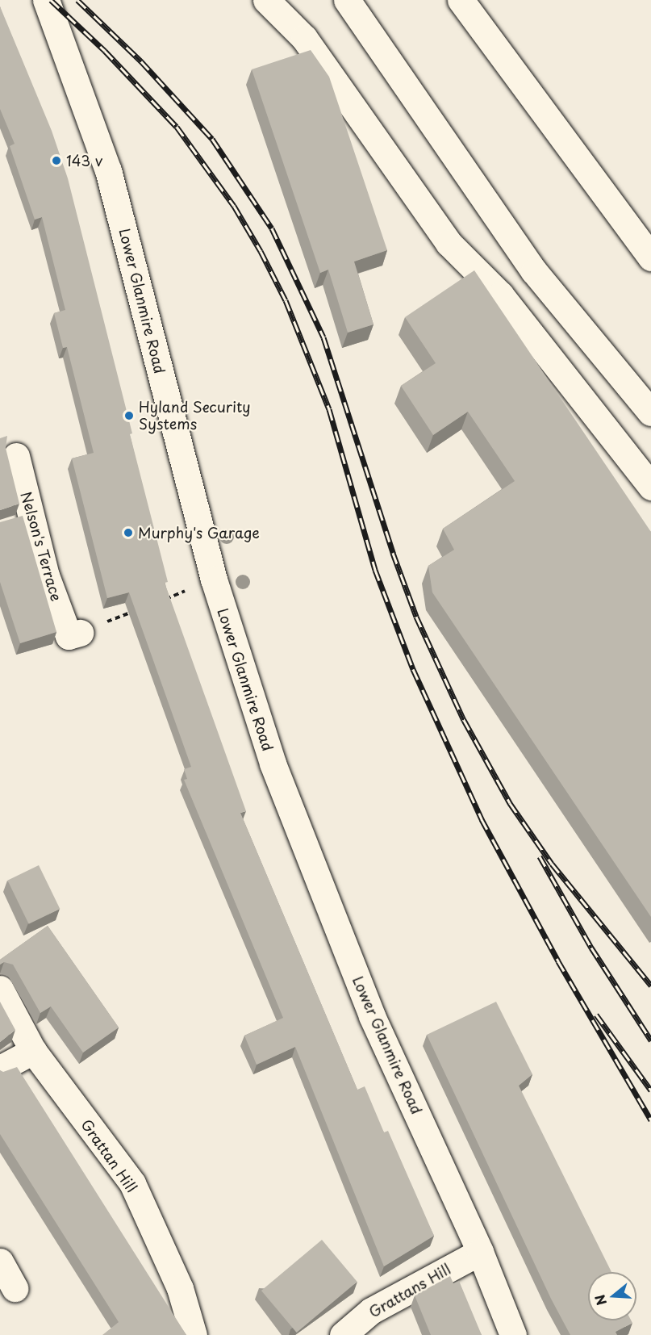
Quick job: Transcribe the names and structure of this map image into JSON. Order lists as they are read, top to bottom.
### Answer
{
  "streets": {
    "main road": [
      "Lower Glanmire Road",
      "Nelson's Terrace",
      "Grattan Hill",
      "Grattans Hill"
    ]
  },
  "crossings": [
    ["Lower Glanmire Road", "Grattans Hill"]
  ],
  "places": ["143 v", "Hyland Security Systems", "Murphy's Garage"],
  "north": "left"
}
